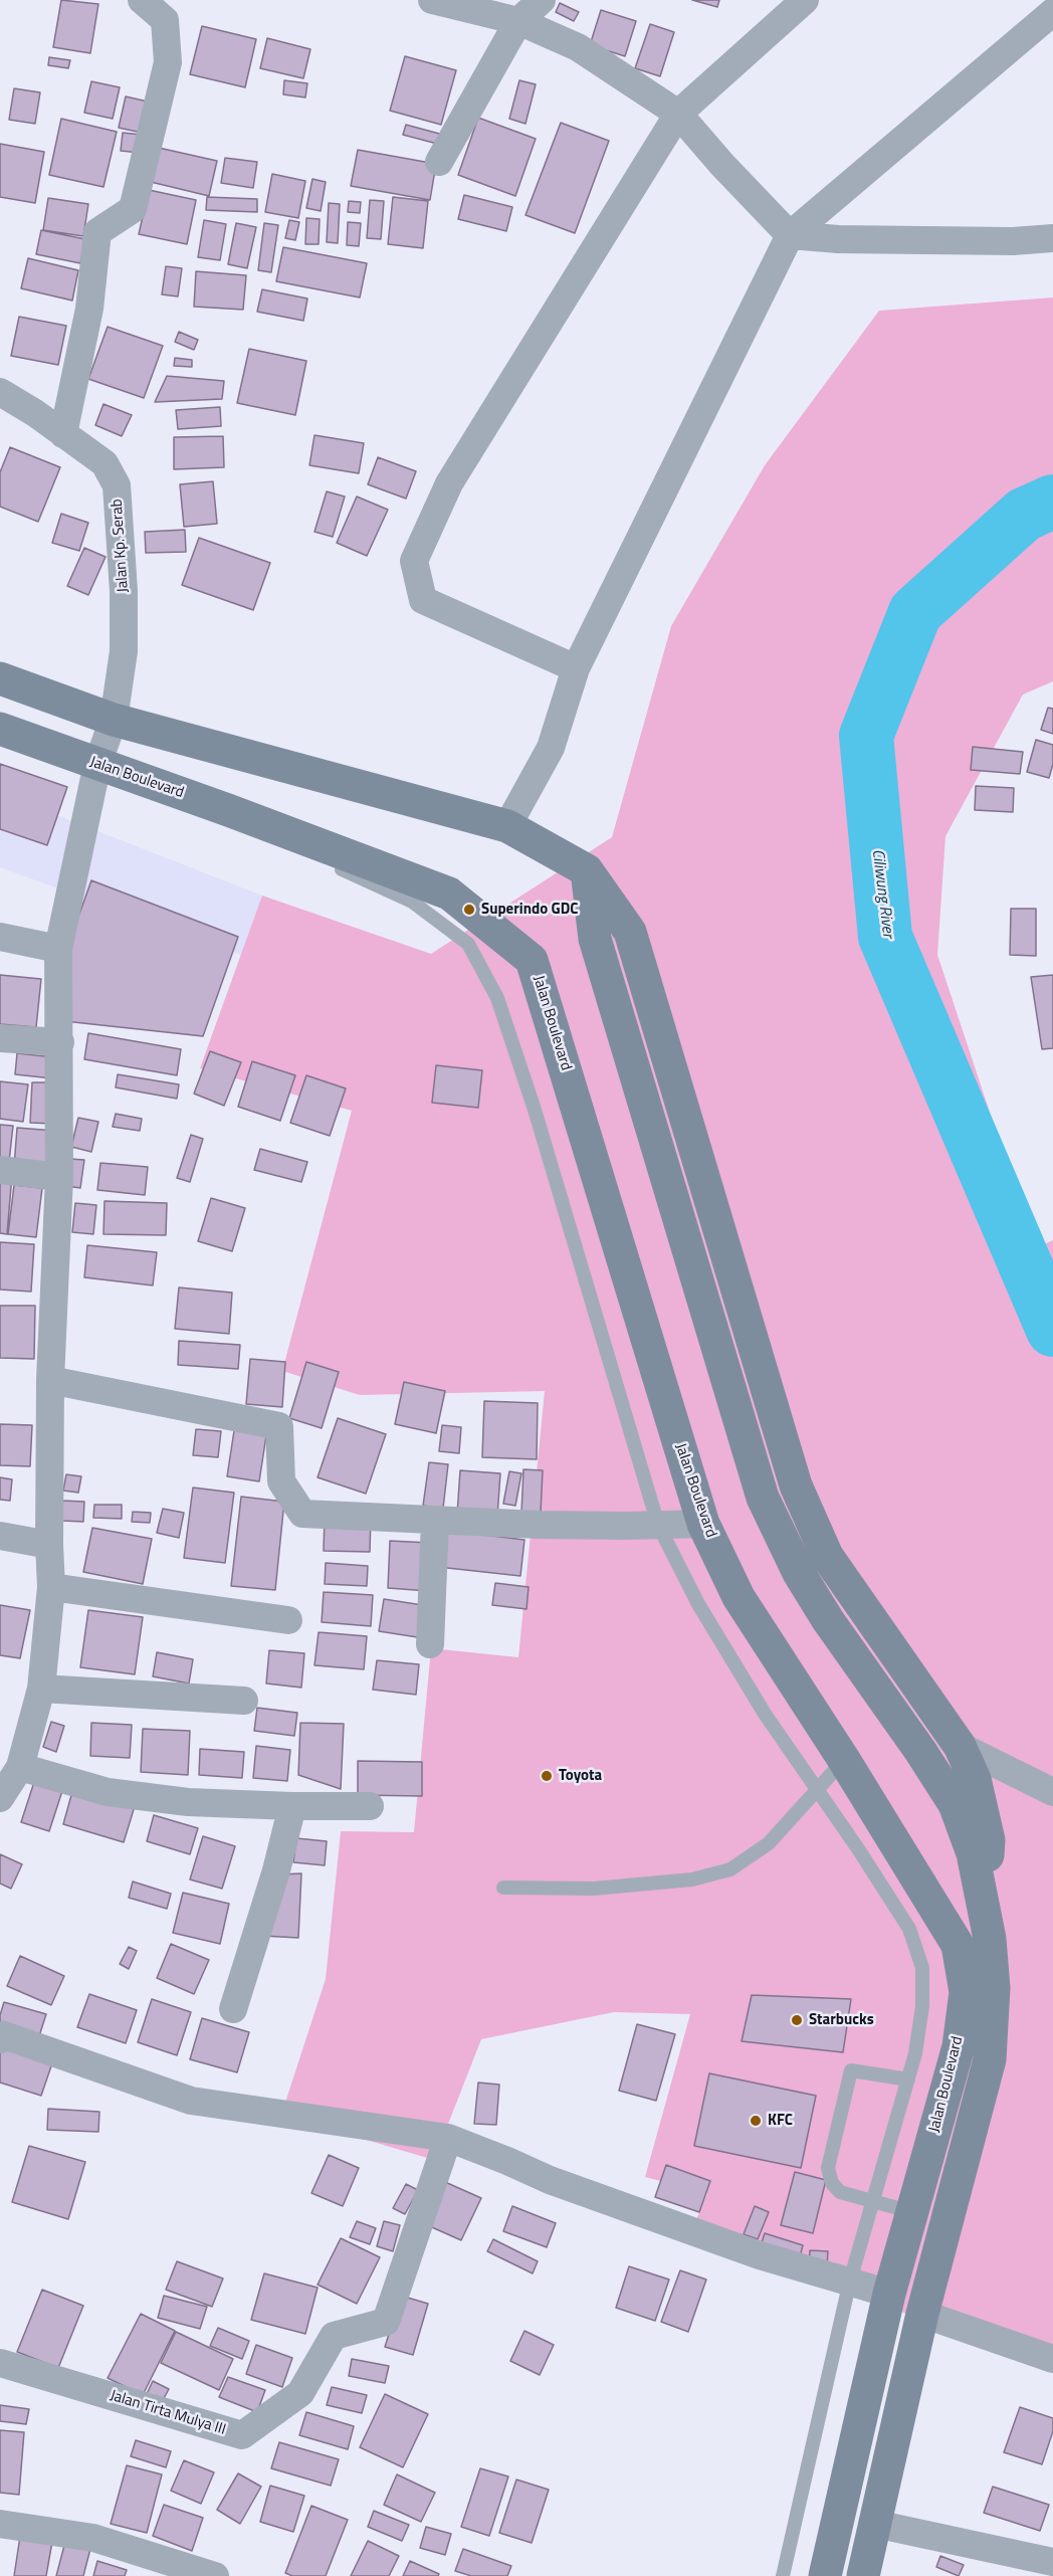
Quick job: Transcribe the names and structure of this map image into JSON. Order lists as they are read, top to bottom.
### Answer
{
  "streets": {
    "main road": ["Jalan Boulevard"],
    "street": ["Jalan Kp. Serab", "Jalan Tirta Mulya III"]
  },
  "crossings": [
    ["Jalan Kp. Serab", "Jalan Boulevard"]
  ],
  "water": ["Ciliwung River"],
  "places": [
    "Superindo GDC",
    "Toyota",
    "Starbucks",
    "KFC"
  ]
}
